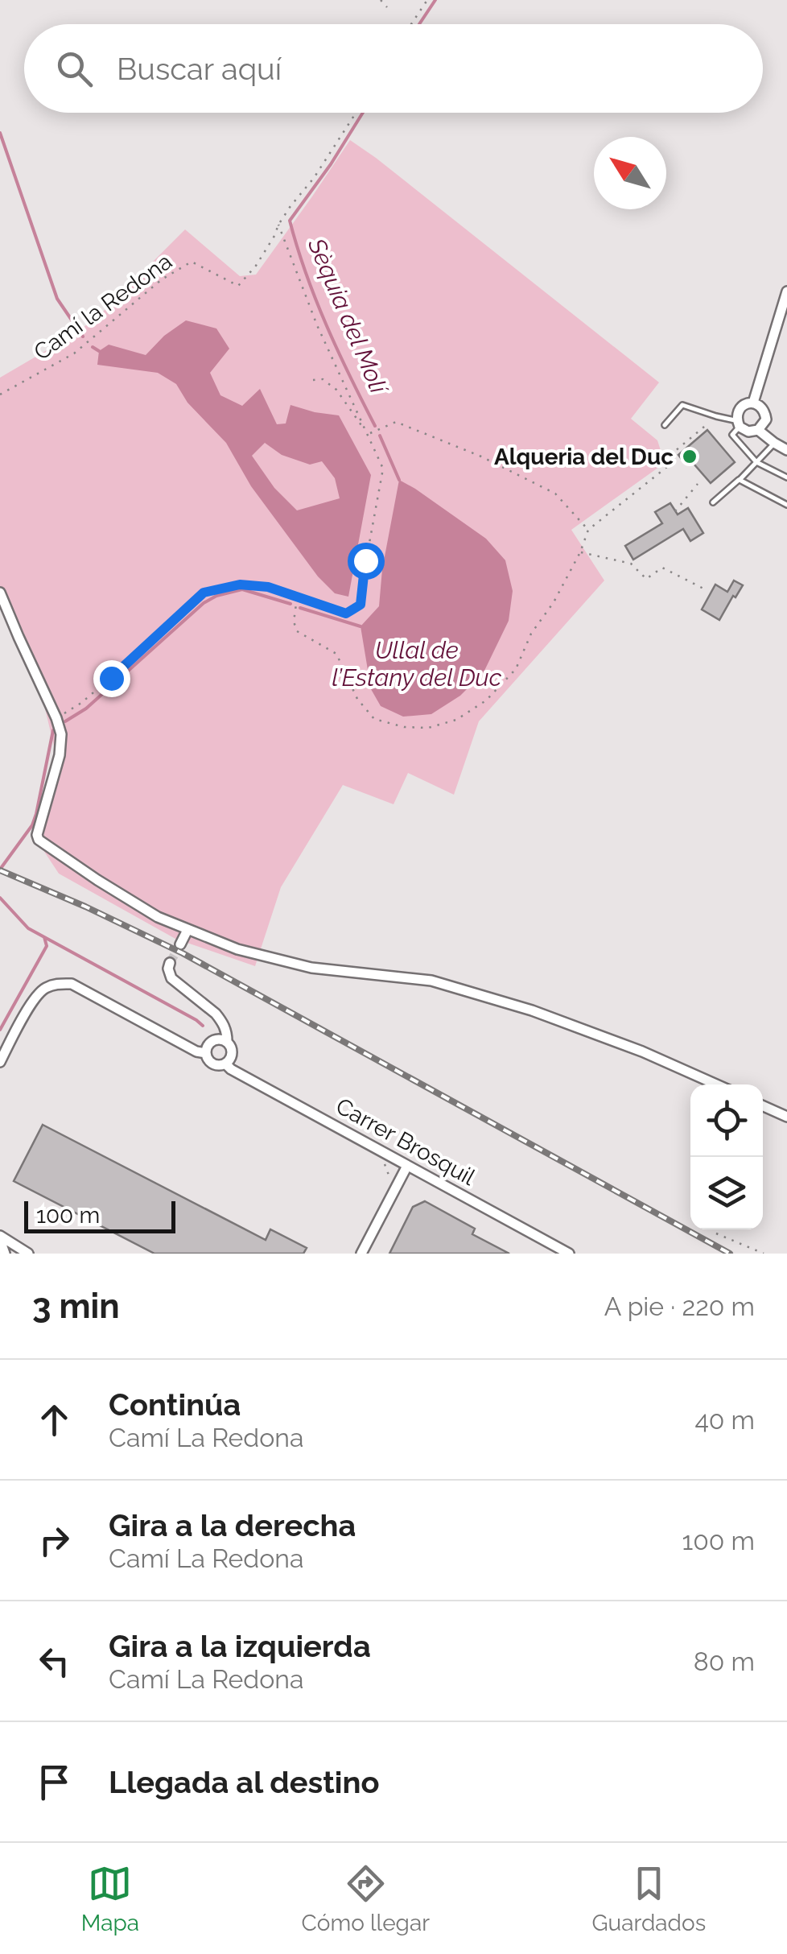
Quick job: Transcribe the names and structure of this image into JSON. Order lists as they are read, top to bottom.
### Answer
{
  "streets": {
    "street": ["Carrer Brosquil"],
    "path": ["Camí la Redona"]
  },
  "water": ["Sèquia del Molí", "Ullal de l’Estany del Duc"],
  "places": ["Alqueria del Duc"],
  "scale_bar": "100 m",
  "north": "top left",
  "page": {
    "search": "Buscar aquí",
    "scale": "100 m",
    "heading": ["3 min", "A pie · 220 m"],
    "list": [
      ["Continúa", "Camí La Redona", "40 m"],
      ["Gira a la derecha", "Camí La Redona", "100 m"],
      ["Gira a la izquierda", "Camí La Redona", "80 m"],
      "Llegada al destino"
    ],
    "nav": ["Mapa", "Cómo llegar", "Guardados"]
  }
}
